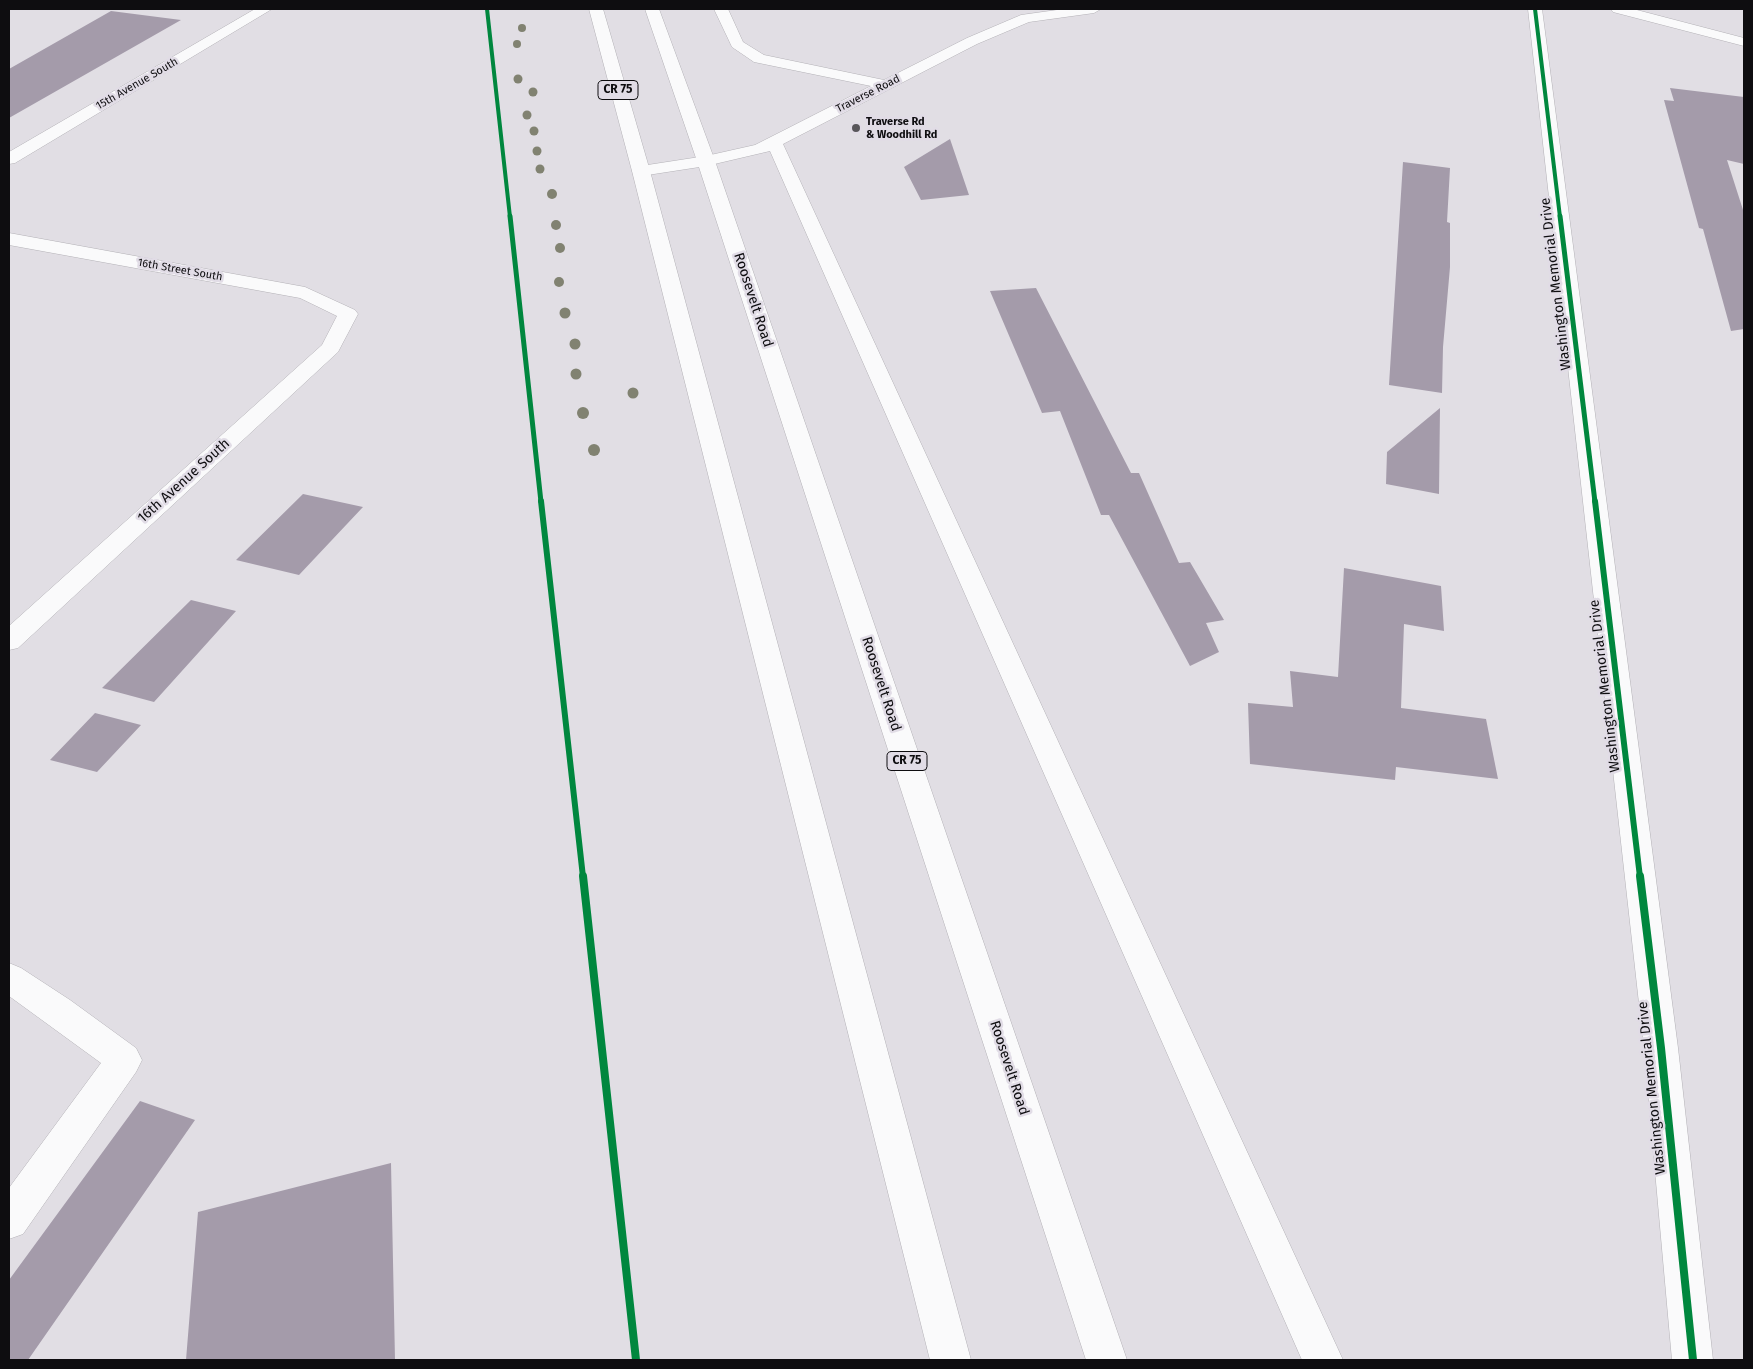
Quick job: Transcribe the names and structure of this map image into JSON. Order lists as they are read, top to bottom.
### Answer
{
  "streets": {
    "street": [
      "15th Avenue South",
      "CR 75",
      "Traverse Road",
      "16th Street South",
      "Washington Memorial Drive",
      "Roosevelt Road",
      "16th Avenue South"
    ]
  },
  "crossings": [
    ["CR 75", "Traverse Road"],
    ["Traverse Road", "Roosevelt Road"],
    ["16th Street South", "16th Avenue South"]
  ],
  "places": ["Traverse Rd & Woodhill Rd"]
}
